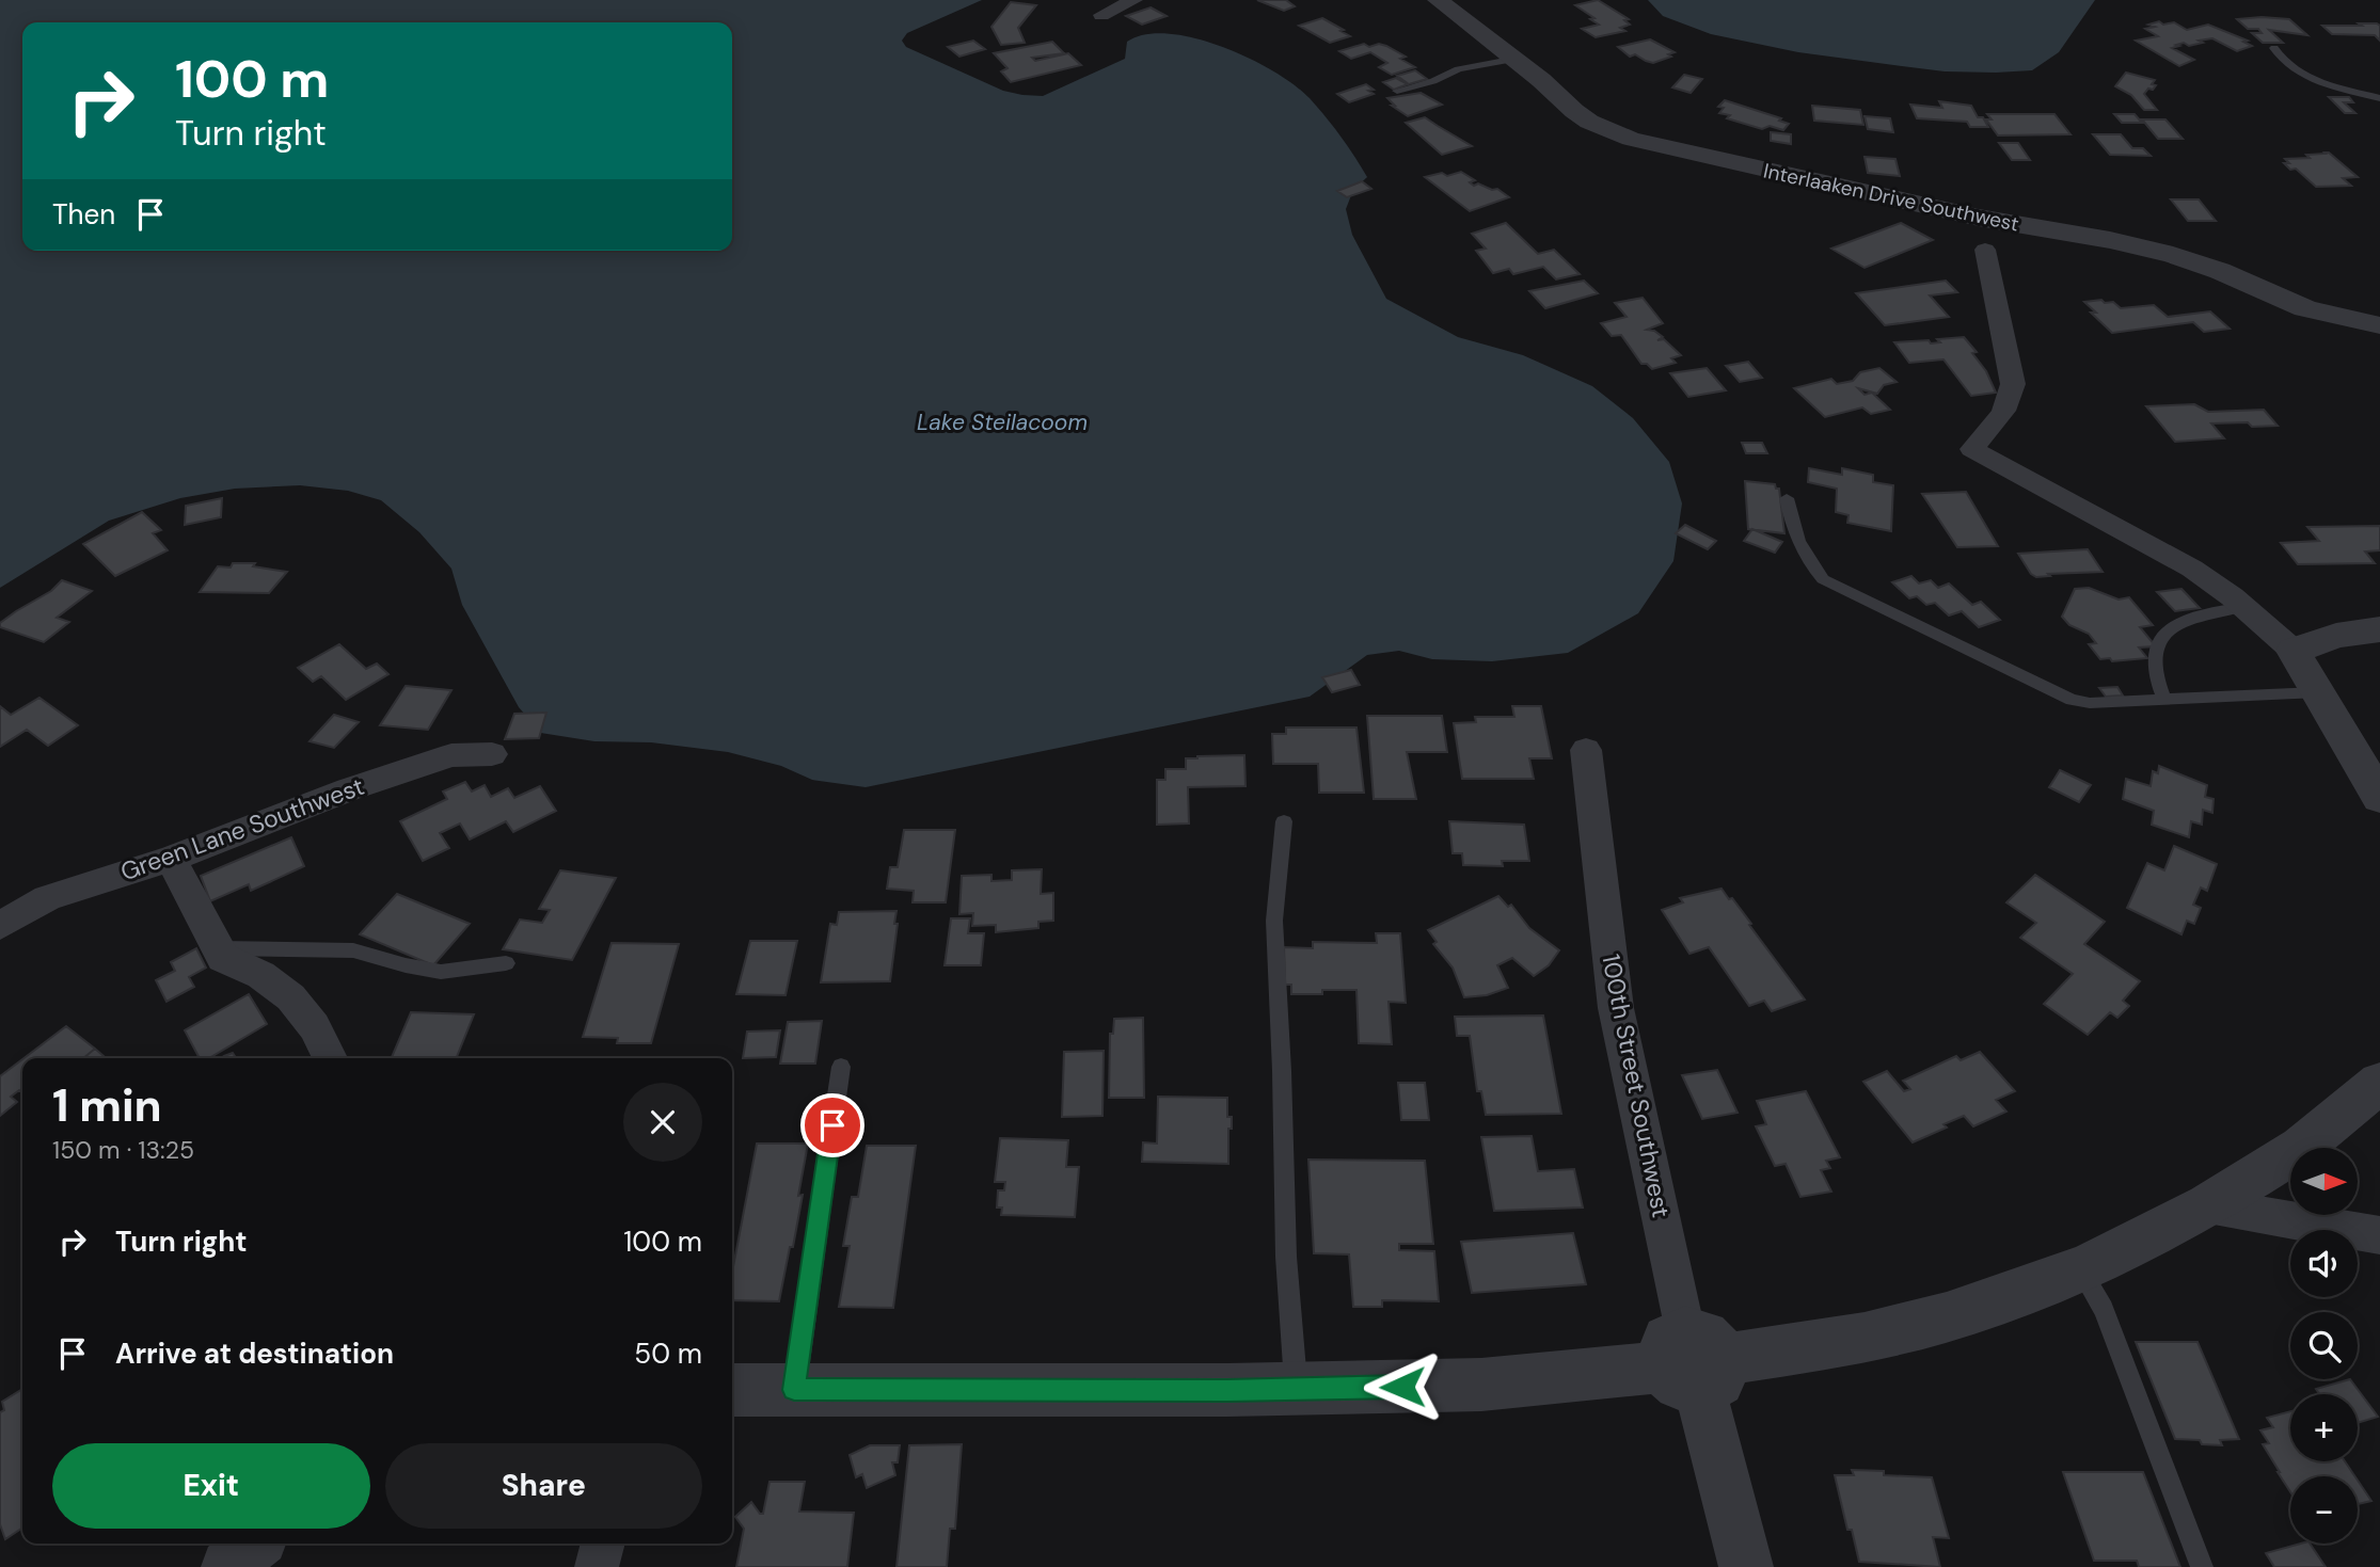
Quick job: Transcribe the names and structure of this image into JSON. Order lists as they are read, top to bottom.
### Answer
{
  "streets": {
    "street": ["Interlaaken Drive Southwest", "Green Lane Southwest", "100th Street Southwest"]
  },
  "water": ["Lake Steilacoom"],
  "north": "right",
  "page": {
    "turn": ["100 m", "Turn right"],
    "then": "Then",
    "heading": ["1 min", "150 m · 13:25"],
    "map_buttons": ["+", "−"],
    "list": [
      {
        "name": "Turn right",
        "value": "100 m"
      },
      {
        "name": "Arrive at destination",
        "value": "50 m"
      }
    ],
    "buttons": ["Exit", "Share"]
  }
}
